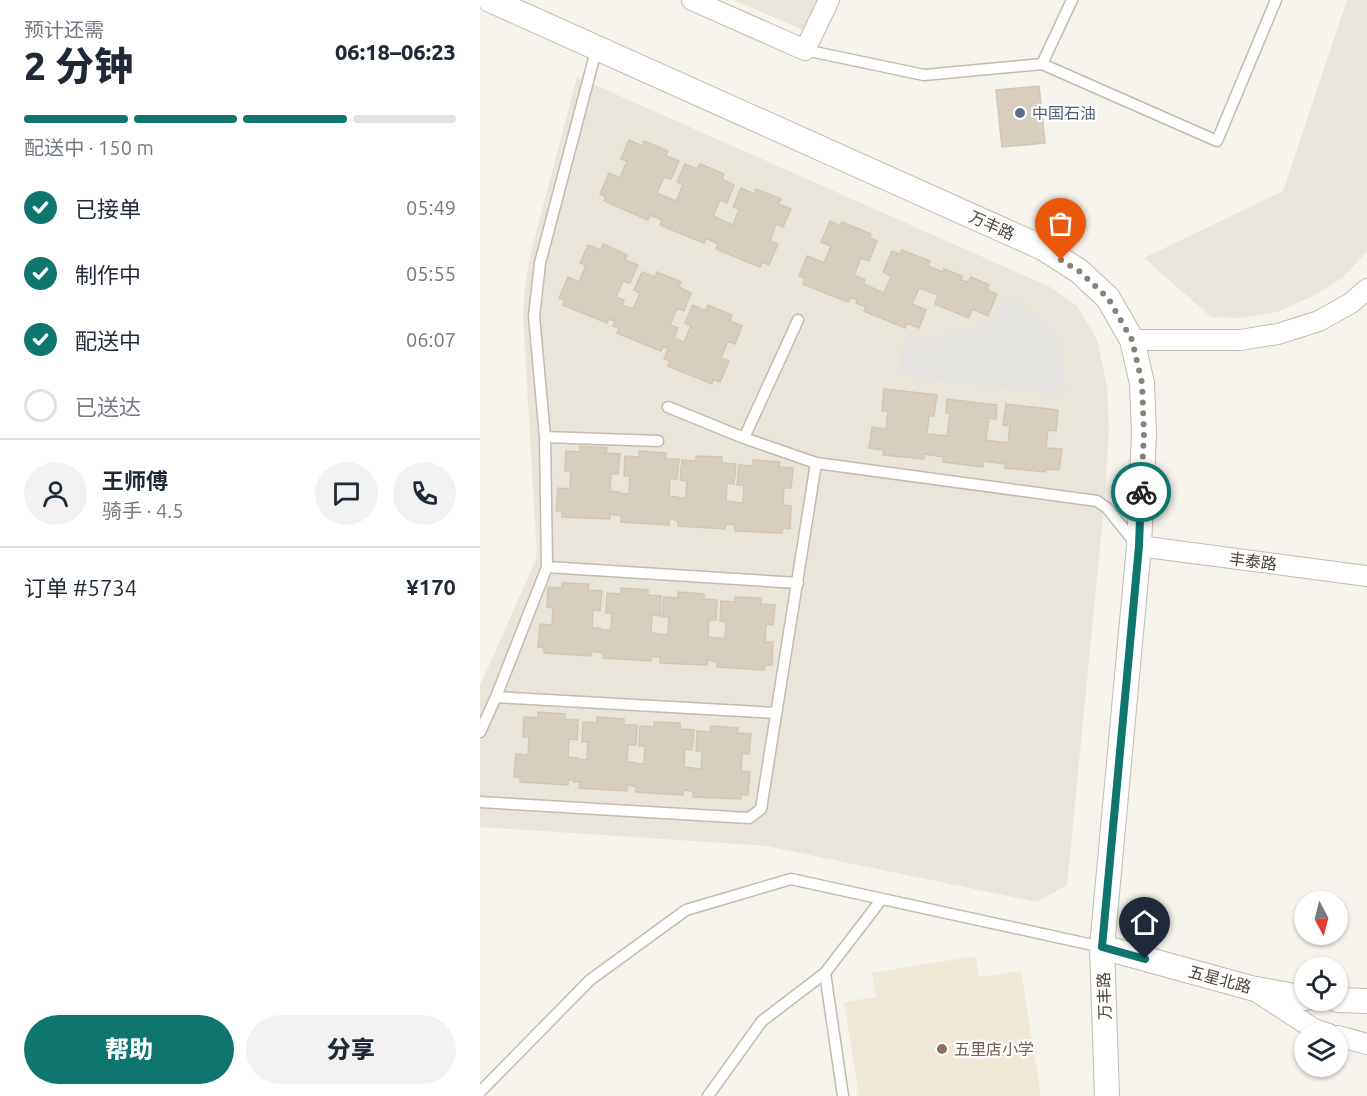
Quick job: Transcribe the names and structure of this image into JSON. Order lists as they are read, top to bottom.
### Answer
{
  "streets": {
    "street": ["万丰路", "丰泰路", "五星北路"]
  },
  "crossings": [
    ["万丰路", "丰泰路"],
    ["万丰路", "五星北路"]
  ],
  "places": ["中国石油", "五里店小学"],
  "north": "bottom",
  "page": {
    "heading": ["2 分钟", "预计还需", "06:18–06:23"],
    "panel": [
      "王师傅",
      "骑手 · 4.5",
      "订单 #5734",
      "¥170"
    ],
    "bar": "配送中 · 150 m",
    "list": [
      ["已接单", "05:49"],
      ["制作中", "05:55"],
      ["配送中", "06:07"],
      "已送达"
    ],
    "buttons": ["帮助", "分享"]
  }
}
